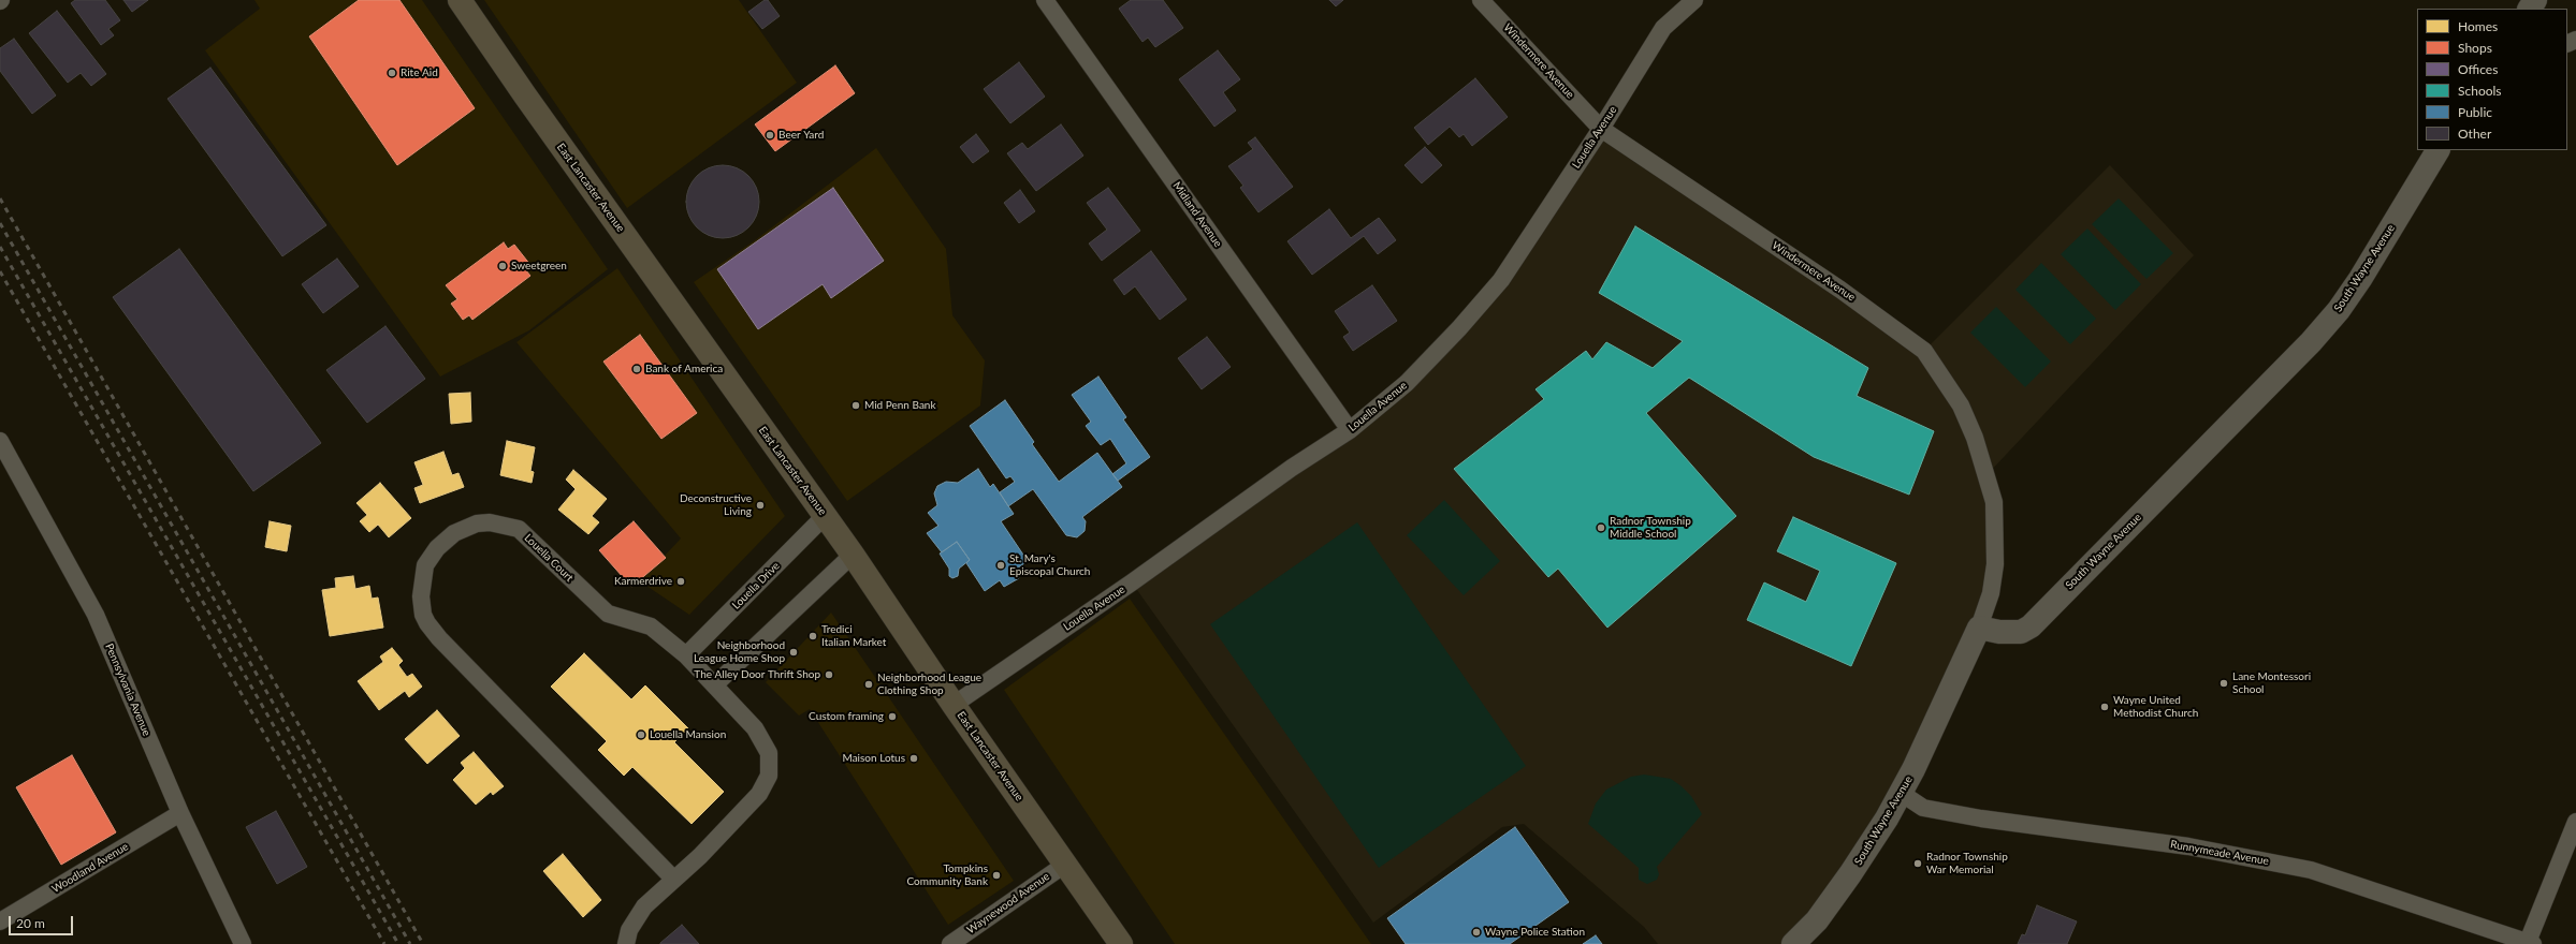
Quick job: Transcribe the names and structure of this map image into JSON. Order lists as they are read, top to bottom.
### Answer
{
  "streets": {
    "highway": ["East Lancaster Avenue"],
    "main road": ["South Wayne Avenue"],
    "street": [
      "Windermere Avenue",
      "Louella Avenue",
      "Midland Avenue",
      "Louella Court",
      "Louella Drive",
      "Pennsylvania Avenue",
      "Runnymeade Avenue",
      "Woodland Avenue",
      "Waynewood Avenue"
    ]
  },
  "crossings": [
    ["Windermere Avenue", "Louella Avenue"],
    ["Windermere Avenue", "South Wayne Avenue"],
    ["Louella Avenue", "East Lancaster Avenue"],
    ["Louella Avenue", "Midland Avenue"],
    ["East Lancaster Avenue", "Louella Drive"],
    ["East Lancaster Avenue", "Waynewood Avenue"],
    ["South Wayne Avenue", "Runnymeade Avenue"],
    ["Louella Court", "Louella Drive"],
    ["Pennsylvania Avenue", "Woodland Avenue"]
  ],
  "places": [
    "Rite Aid",
    "Beer Yard",
    "Sweetgreen",
    "Bank of America",
    "Mid Penn Bank",
    "Deconstructive Living",
    "Radnor Township Middle School",
    "St. Mary's Episcopal Church",
    "Karmerdrive",
    "Tredici Italian Market",
    "Neighborhood League Home Shop",
    "The Alley Door Thrift Shop",
    "Lane Montessori School",
    "Neighborhood League Clothing Shop",
    "Wayne United Methodist Church",
    "Custom framing",
    "Louella Mansion",
    "Maison Lotus",
    "Radnor Township War Memorial",
    "Tompkins Community Bank",
    "Wayne Police Station"
  ],
  "legend": [
    "Homes",
    "Shops",
    "Offices",
    "Schools",
    "Public",
    "Other"
  ],
  "scale_bar": "20 m"
}
